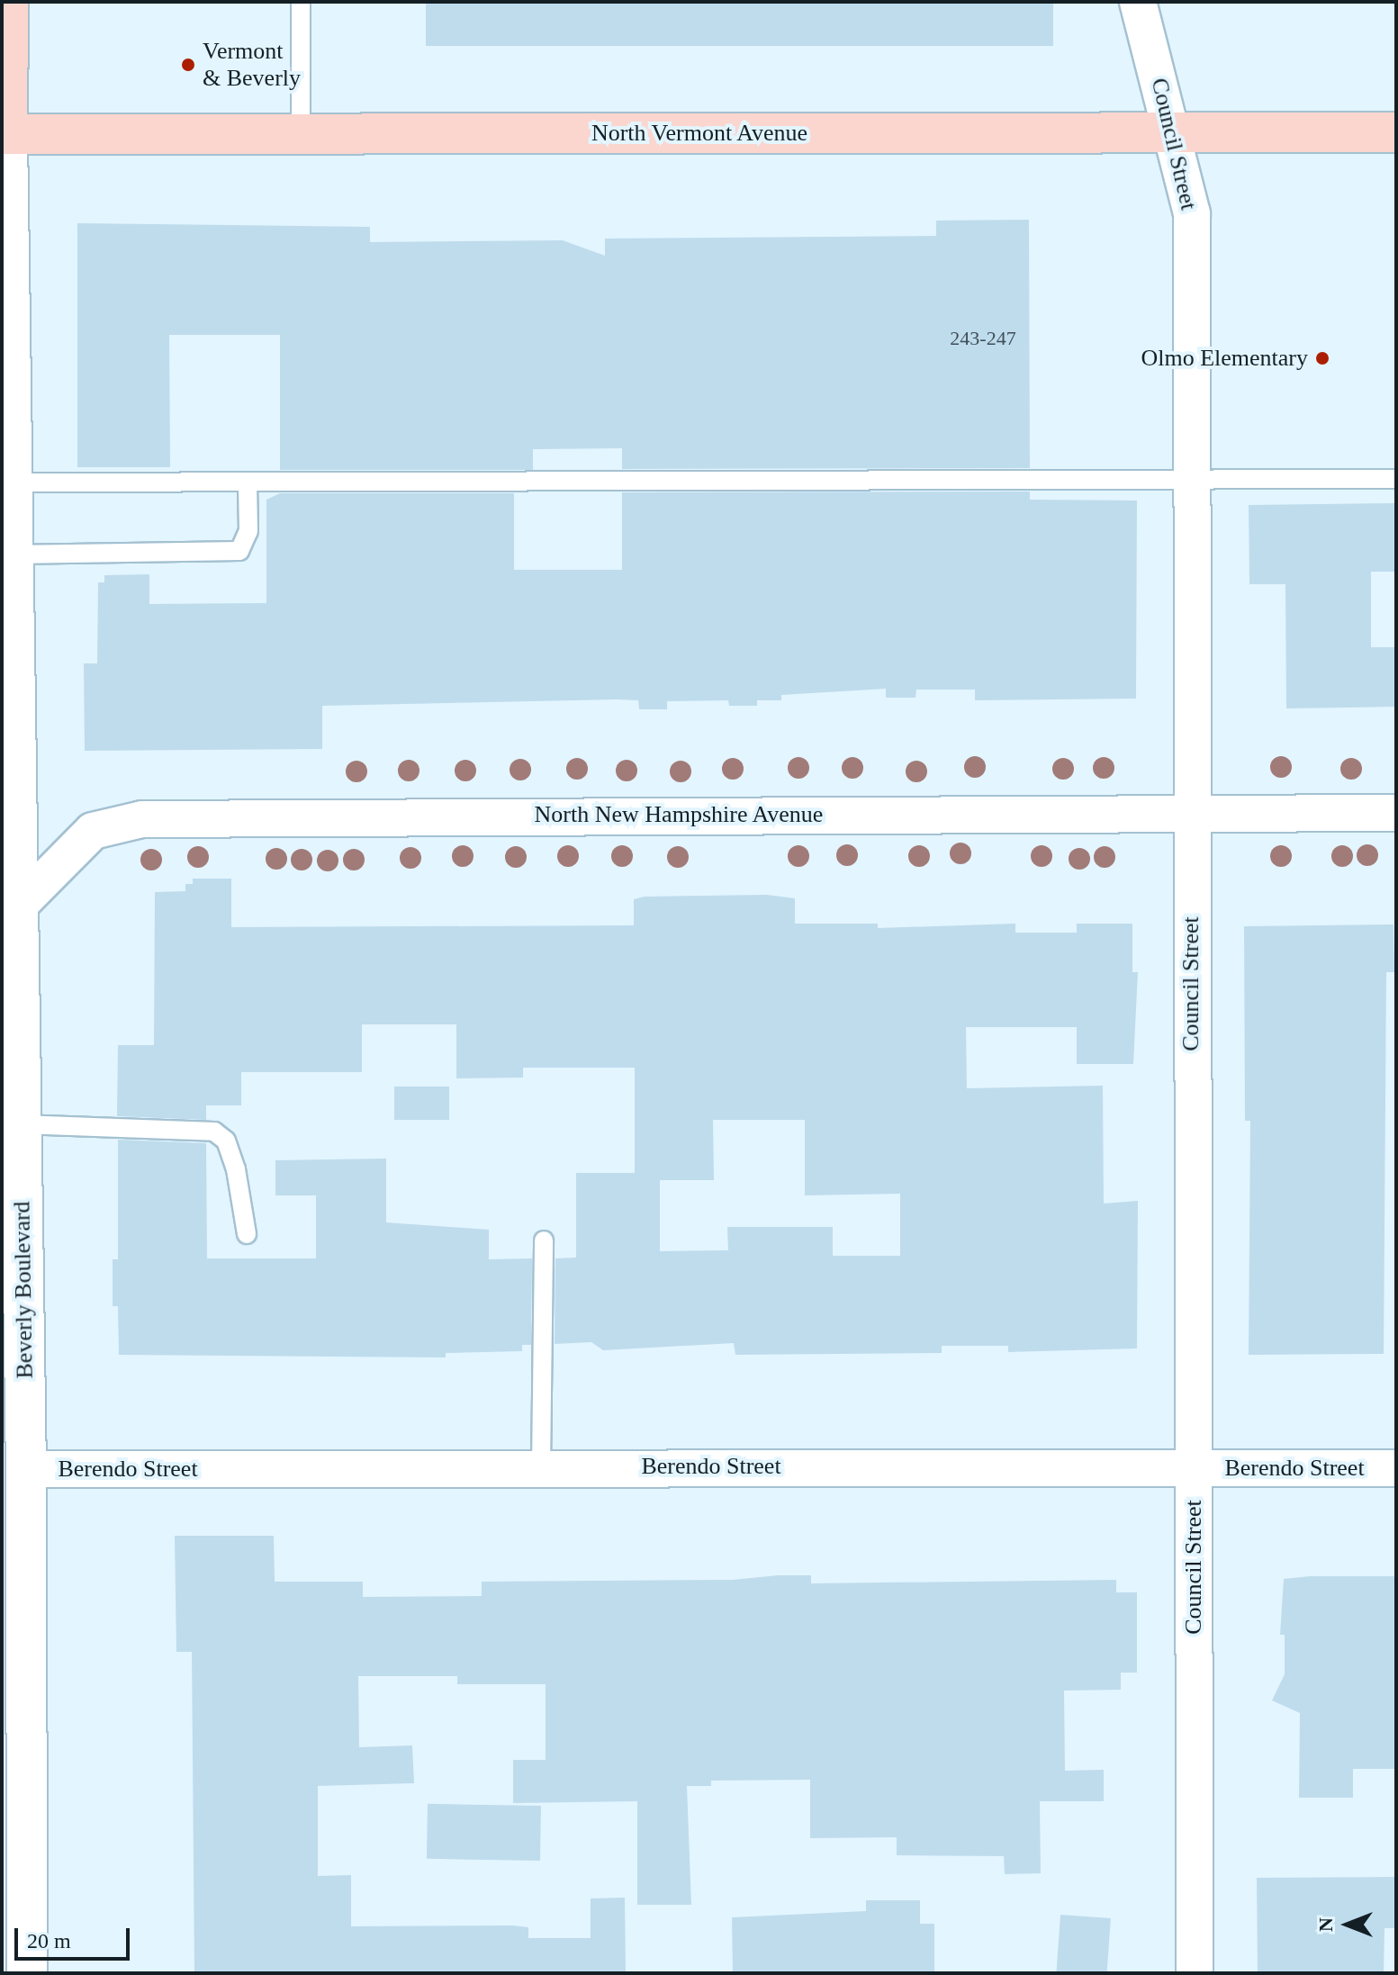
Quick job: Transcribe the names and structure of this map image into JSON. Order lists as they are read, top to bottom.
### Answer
{
  "streets": {
    "main road": ["North Vermont Avenue", "Beverly Boulevard"],
    "street": ["Council Street", "North New Hampshire Avenue", "Berendo Street"]
  },
  "crossings": [
    ["North Vermont Avenue", "Council Street"],
    ["North Vermont Avenue", "Beverly Boulevard"],
    ["Council Street", "North New Hampshire Avenue"],
    ["Council Street", "Berendo Street"],
    ["North New Hampshire Avenue", "Beverly Boulevard"],
    ["Beverly Boulevard", "Berendo Street"]
  ],
  "places": ["Vermont & Beverly", "Olmo Elementary"],
  "house_numbers": ["243-247"],
  "scale_bar": "20 m",
  "north": "left"
}
